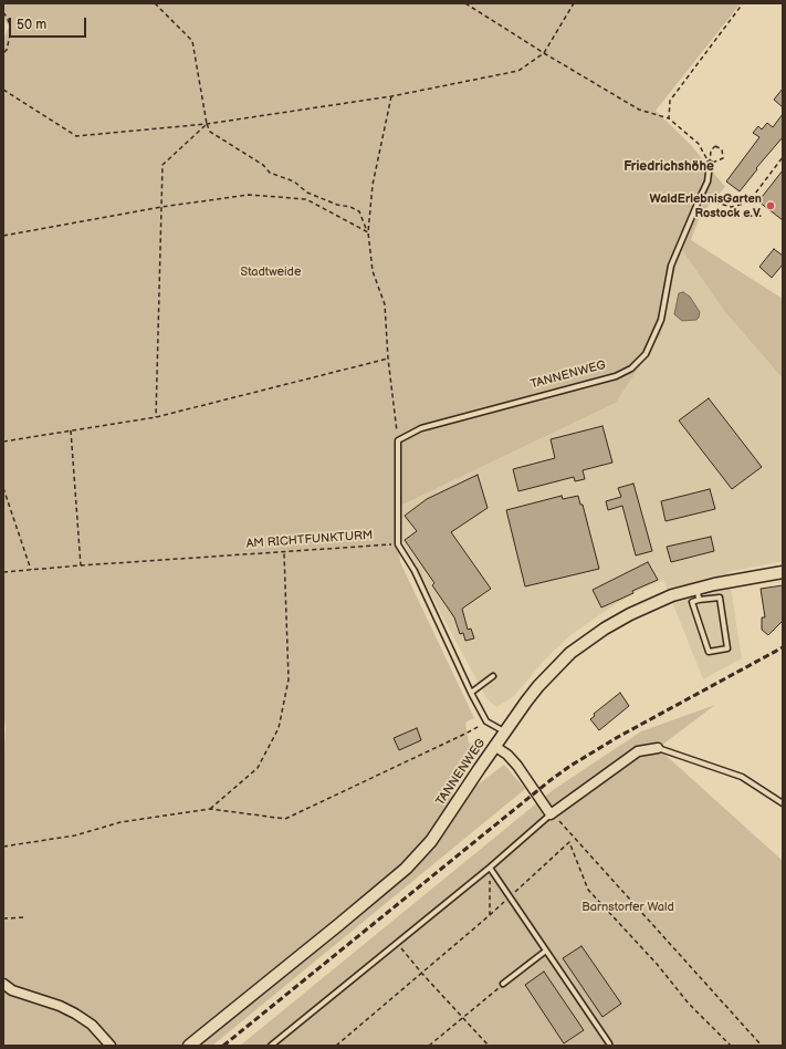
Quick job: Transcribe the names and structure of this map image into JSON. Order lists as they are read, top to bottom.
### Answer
{
  "streets": {
    "street": ["TANNENWEG"],
    "path": ["AM RICHTFUNKTURM"]
  },
  "districts": ["Friedrichshöhe"],
  "parks": ["Stadtweide", "Barnstorfer Wald"],
  "places": ["WaldErlebnisGarten Rostock e.V."],
  "scale_bar": "50 m"
}
